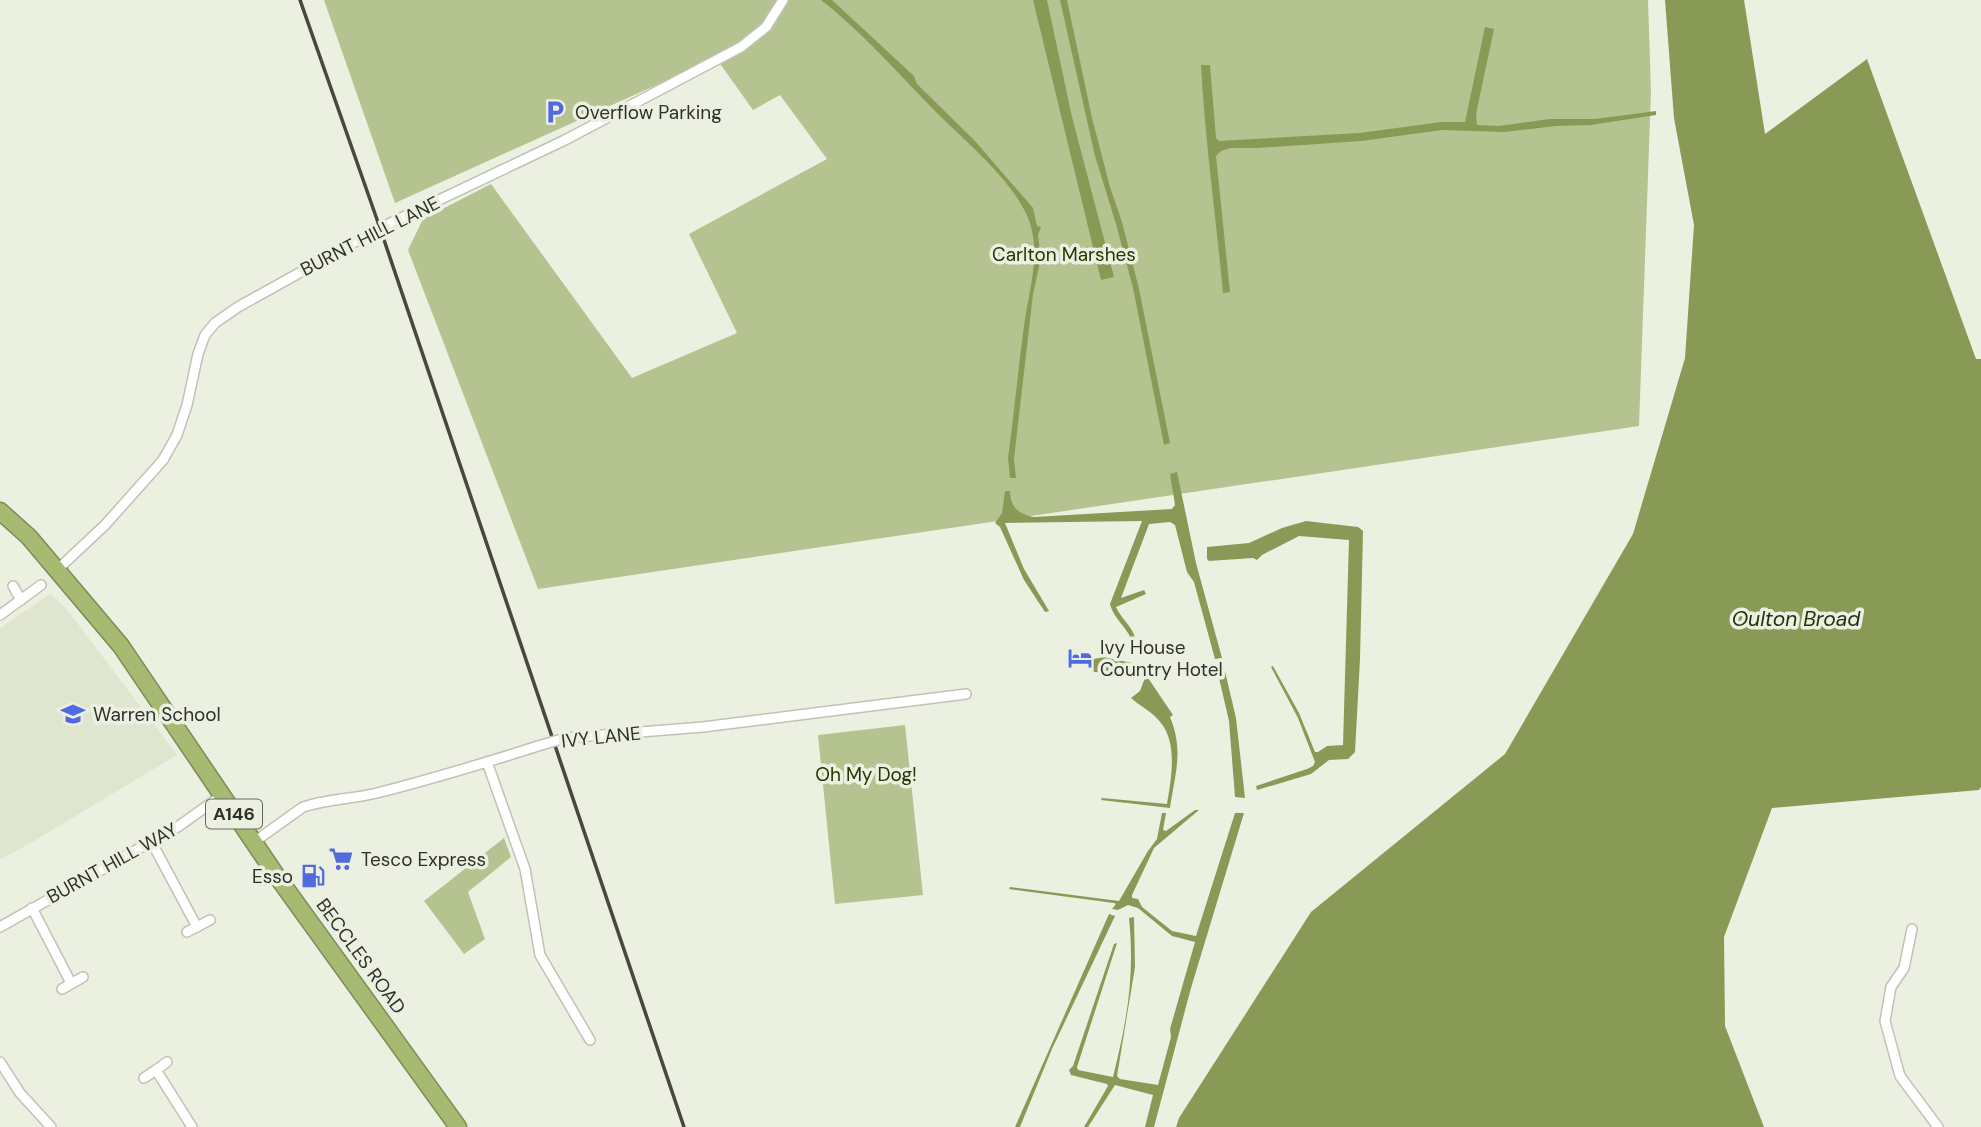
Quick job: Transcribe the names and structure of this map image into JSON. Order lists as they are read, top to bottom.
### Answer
{
  "streets": {
    "highway": ["A146", "BECCLES ROAD"],
    "street": ["BURNT HILL LANE", "IVY LANE", "BURNT HILL WAY"]
  },
  "crossings": [
    ["BURNT HILL LANE", "BECCLES ROAD"],
    ["IVY LANE", "BECCLES ROAD"],
    ["BURNT HILL WAY", "BECCLES ROAD"]
  ],
  "water": ["Oulton Broad"],
  "parks": ["Carlton Marshes", "Oh My Dog!"],
  "places": {
    "parking": ["Overflow Parking"],
    "hotel": ["Ivy House Country Hotel"],
    "school or university": ["Warren School"],
    "supermarket": ["Tesco Express"],
    "fuel station": ["Esso"]
  }
}
